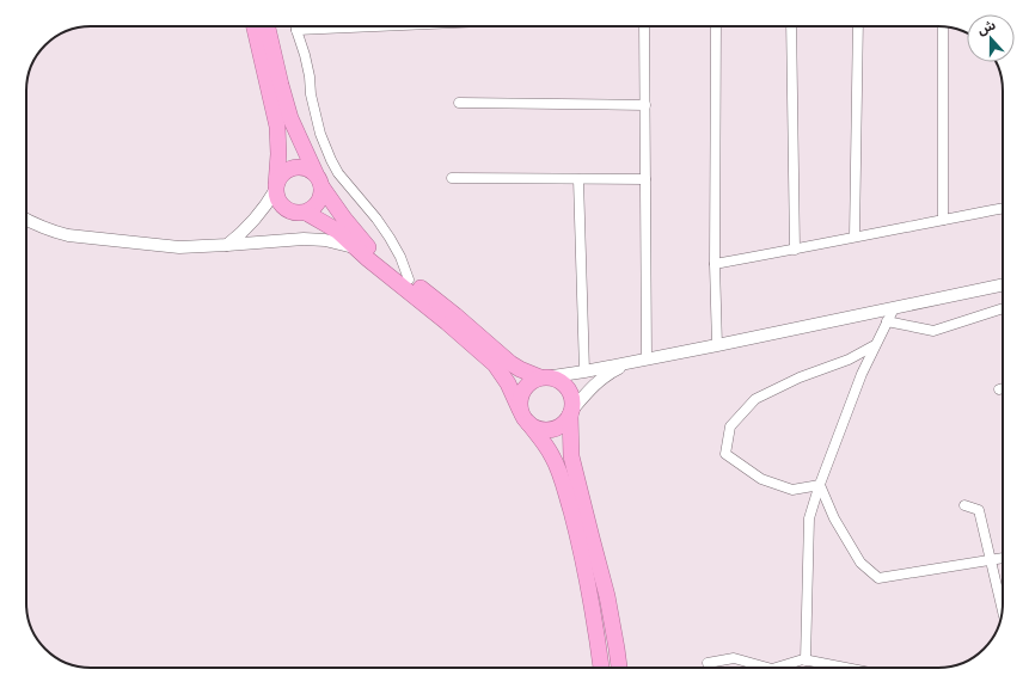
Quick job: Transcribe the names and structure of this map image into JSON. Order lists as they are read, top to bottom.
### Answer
{
  "north": "top"
}
